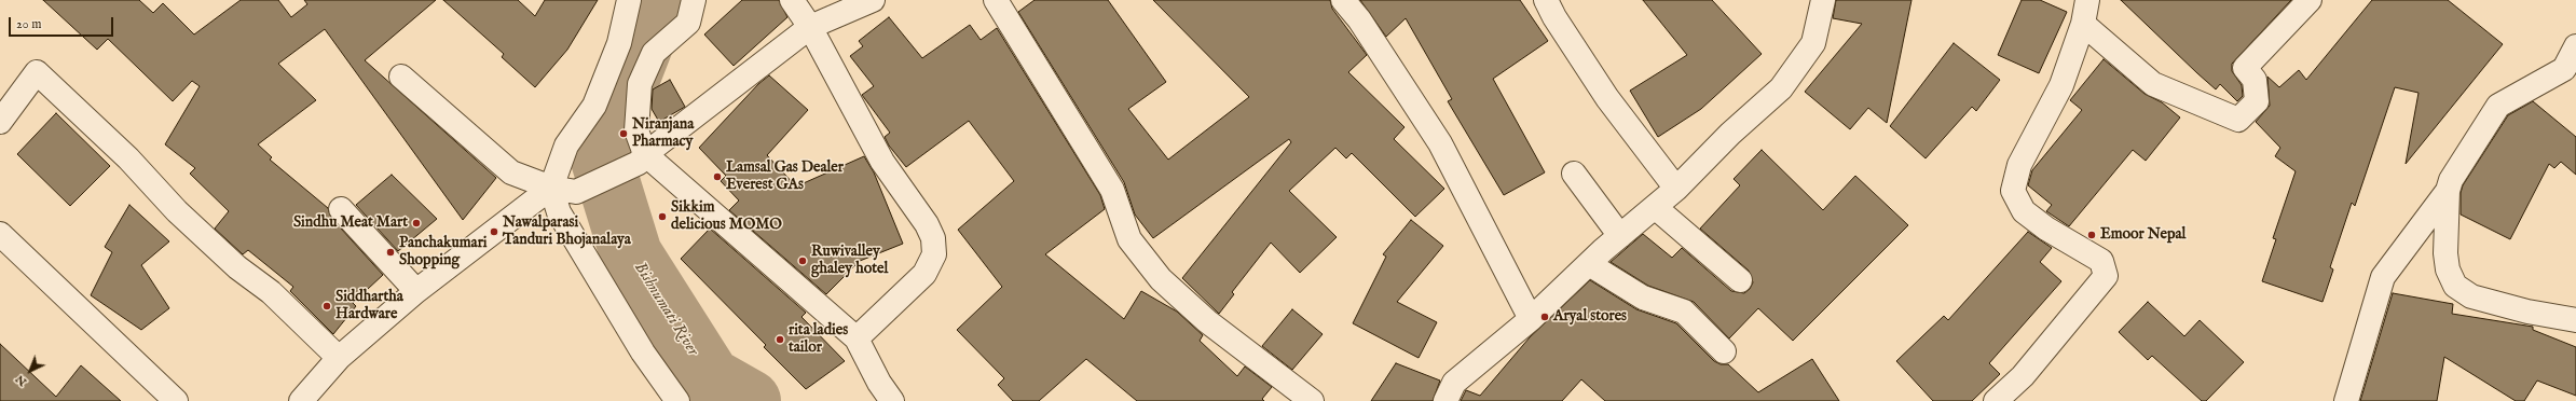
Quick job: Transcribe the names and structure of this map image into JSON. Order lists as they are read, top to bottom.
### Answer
{
  "water": ["Bishnumati River"],
  "places": [
    "Niranjana Pharmacy",
    "Lamsal Gas Dealer Everest GAs",
    "Sikkim delicious MOMO",
    "Sindhu Meat Mart",
    "Nawalparasi Tanduri Bhojanalaya",
    "Emoor Nepal",
    "Panchakumari Shopping",
    "Ruwivalley ghaley hotel",
    "Siddhartha Hardware",
    "Aryal stores",
    "rita ladies tailor"
  ],
  "scale_bar": "20 m",
  "north": "bottom left"
}
